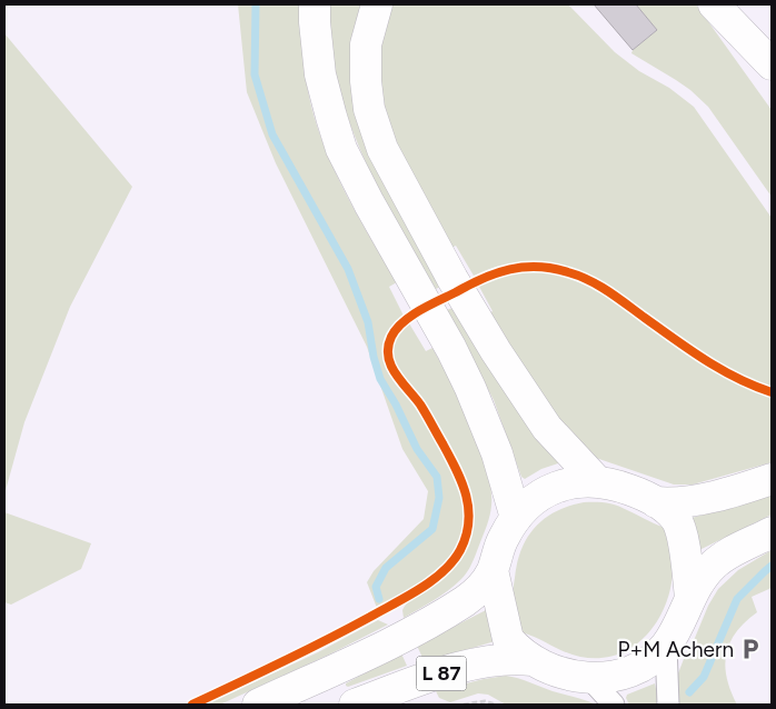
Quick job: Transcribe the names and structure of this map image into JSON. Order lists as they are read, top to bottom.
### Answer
{
  "streets": {
    "main road": ["L 87"]
  },
  "places": {
    "parking": ["P+M Achern"]
  }
}
